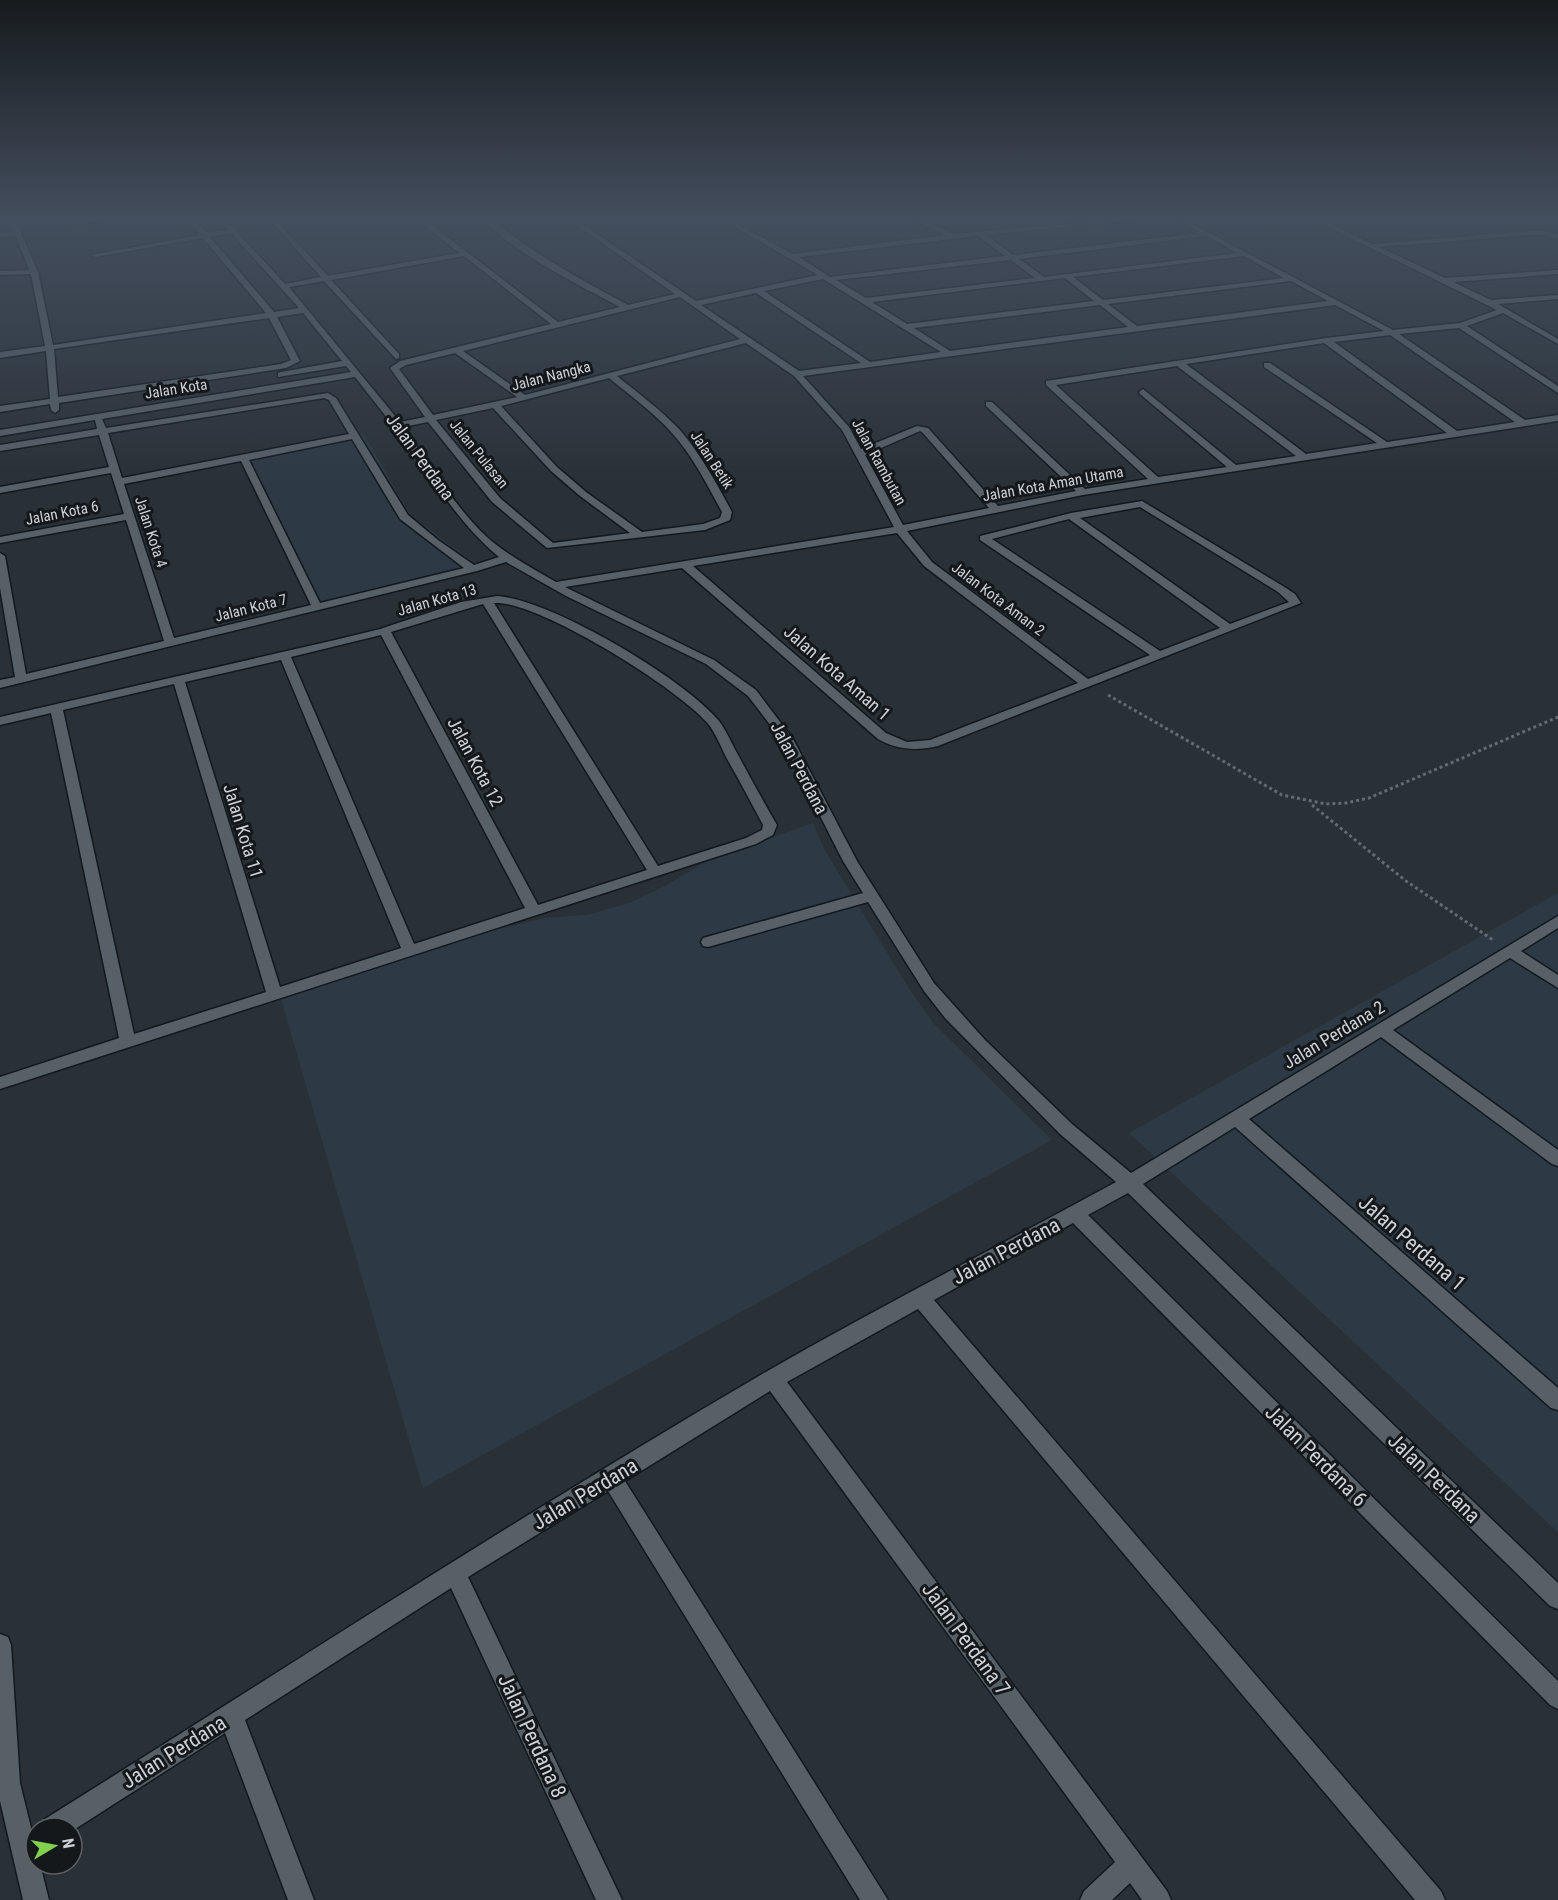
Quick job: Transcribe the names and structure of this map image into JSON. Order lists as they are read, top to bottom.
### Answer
{
  "streets": {
    "street": [
      "Jalan Nangka",
      "Jalan Kota",
      "Jalan Pulasan",
      "Jalan Perdana",
      "Jalan Betik",
      "Jalan Rambutan",
      "Jalan Kota Aman Utama",
      "Jalan Kota 6",
      "Jalan Kota 4",
      "Jalan Kota Aman 2",
      "Jalan Kota 13",
      "Jalan Kota 7",
      "Jalan Kota Aman 1",
      "Jalan Kota 12",
      "Jalan Kota 11",
      "Jalan Perdana 2",
      "Jalan Perdana 1",
      "Jalan Perdana 6",
      "Jalan Perdana 7",
      "Jalan Perdana 8"
    ]
  },
  "crossings": [
    ["Jalan Nangka", "Jalan Pulasan"],
    ["Jalan Nangka", "Jalan Perdana"],
    ["Jalan Nangka", "Jalan Betik"],
    ["Jalan Nangka", "Jalan Rambutan"],
    ["Jalan Kota", "Jalan Perdana"],
    ["Jalan Kota", "Jalan Kota 4"],
    ["Jalan Pulasan", "Jalan Betik"],
    ["Jalan Perdana", "Jalan Kota Aman Utama"],
    ["Jalan Perdana", "Jalan Kota 7"],
    ["Jalan Perdana", "Jalan Perdana 2"],
    ["Jalan Perdana", "Jalan Perdana 6"],
    ["Jalan Perdana", "Jalan Perdana 7"],
    ["Jalan Perdana", "Jalan Perdana 8"],
    ["Jalan Rambutan", "Jalan Kota Aman Utama"],
    ["Jalan Rambutan", "Jalan Kota Aman 2"],
    ["Jalan Kota Aman Utama", "Jalan Kota Aman 2"],
    ["Jalan Kota Aman Utama", "Jalan Kota Aman 1"],
    ["Jalan Kota 6", "Jalan Kota 4"],
    ["Jalan Kota 4", "Jalan Kota 7"],
    ["Jalan Kota Aman 2", "Jalan Kota Aman 1"],
    ["Jalan Kota 13", "Jalan Kota 12"],
    ["Jalan Kota 13", "Jalan Kota 11"],
    ["Jalan Perdana 2", "Jalan Perdana 1"]
  ],
  "north": "right"
}
